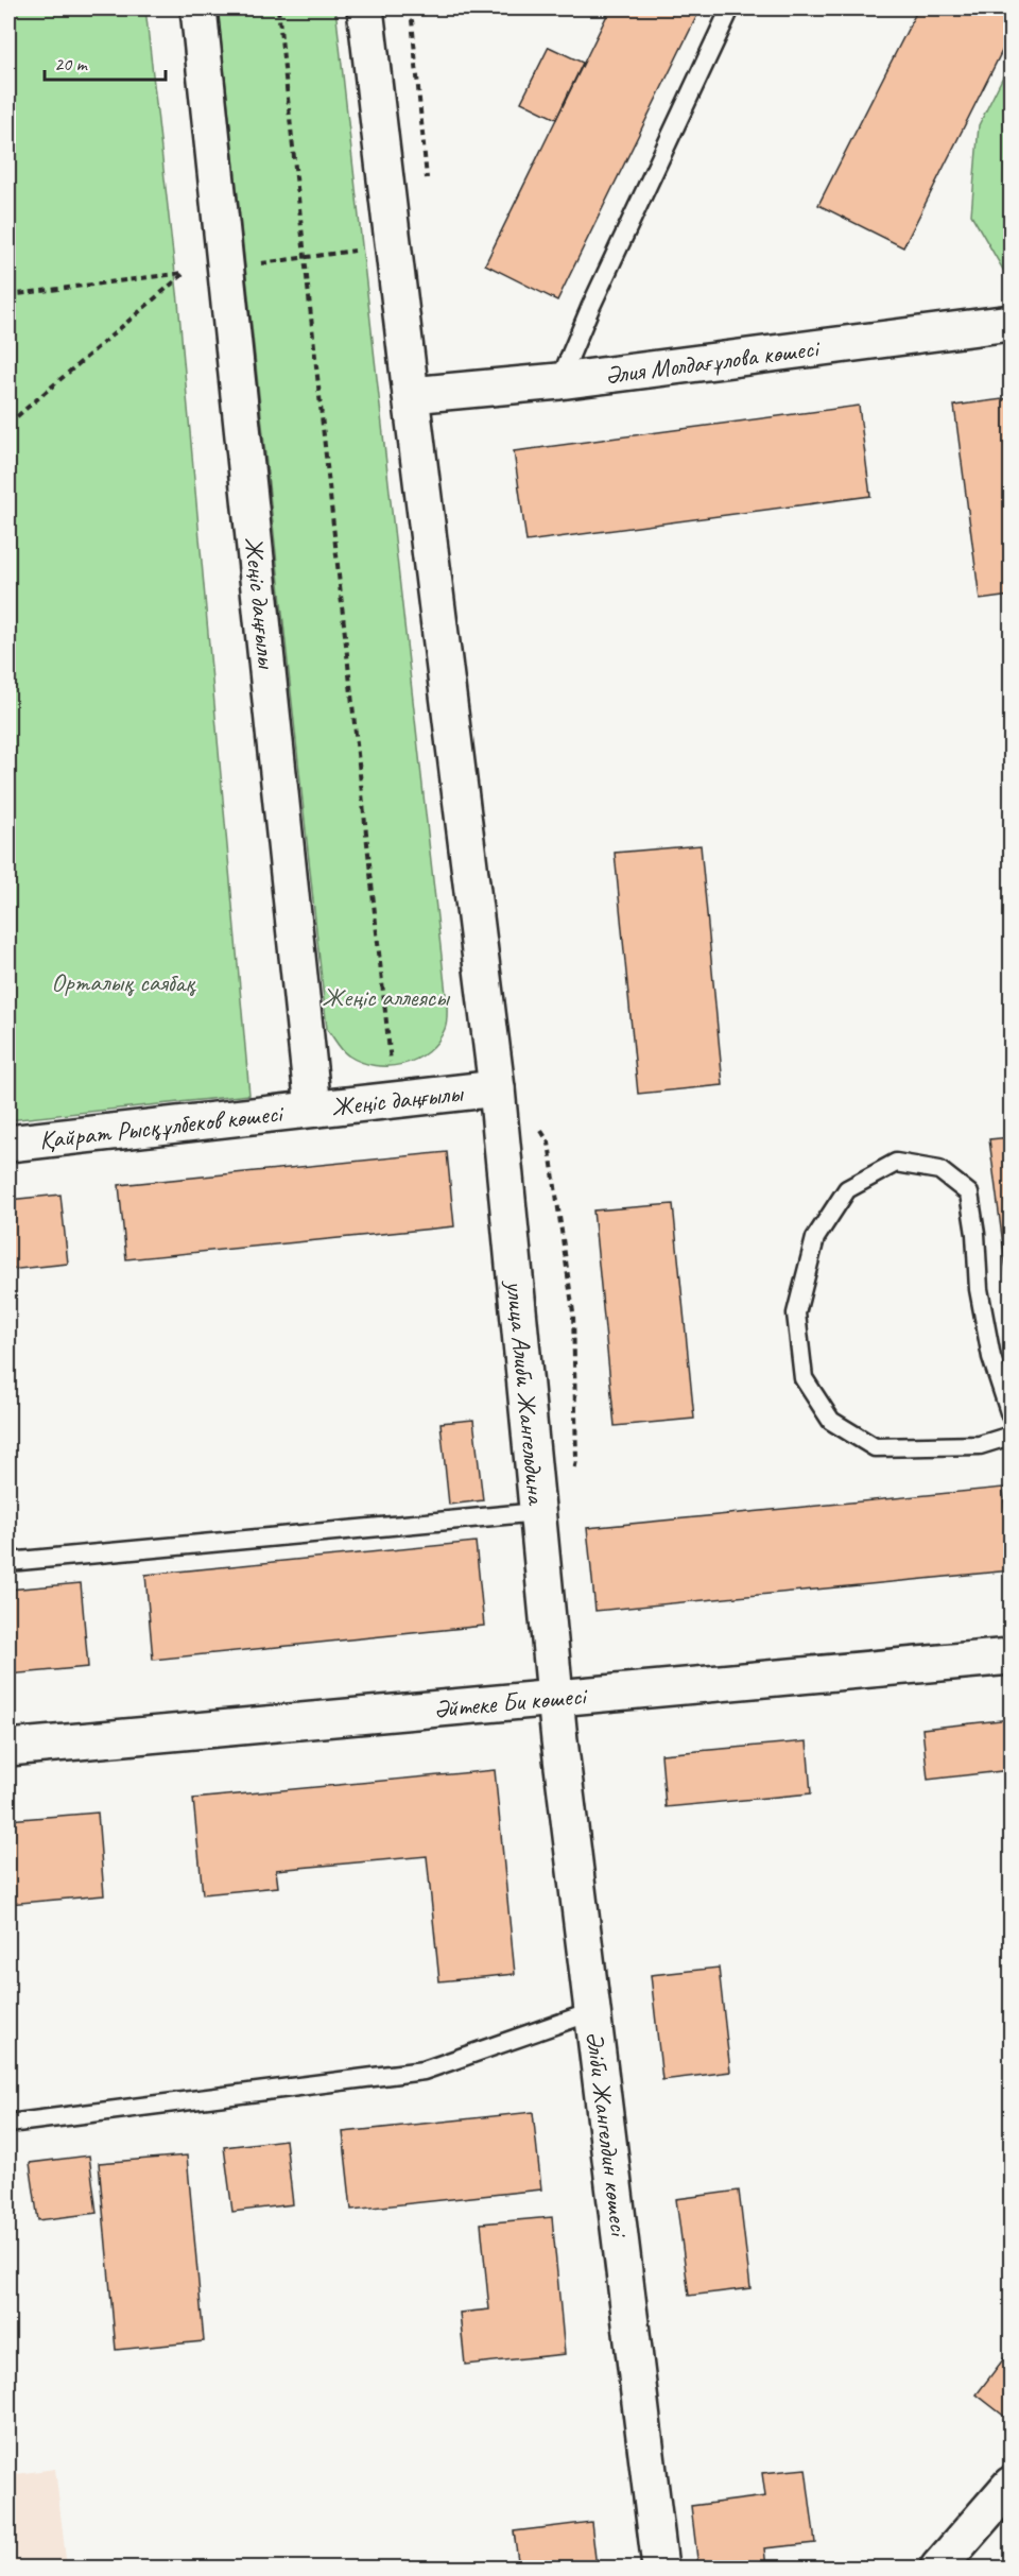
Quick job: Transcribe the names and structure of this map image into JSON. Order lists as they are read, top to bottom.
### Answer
{
  "streets": {
    "main road": [
      "Әлия Молдағұлова көшесі",
      "Жеңіс даңғылы",
      "Қайрат Рысқұлбеков көшесі",
      "улица Алиби Жангельдина",
      "Әйтеке Би көшесі",
      "Әліби Жангелдин көшесі"
    ]
  },
  "crossings": [
    ["Әлия Молдағұлова көшесі", "Жеңіс даңғылы"],
    ["Жеңіс даңғылы", "Қайрат Рысқұлбеков көшесі"],
    ["Жеңіс даңғылы", "улица Алиби Жангельдина"],
    ["улица Алиби Жангельдина", "Әйтеке Би көшесі"],
    ["улица Алиби Жангельдина", "Әліби Жангелдин көшесі"],
    ["Әйтеке Би көшесі", "Әліби Жангелдин көшесі"]
  ],
  "parks": ["Орталық саябақ", "Жеңіс аллеясы"],
  "scale_bar": "20 m"
}
